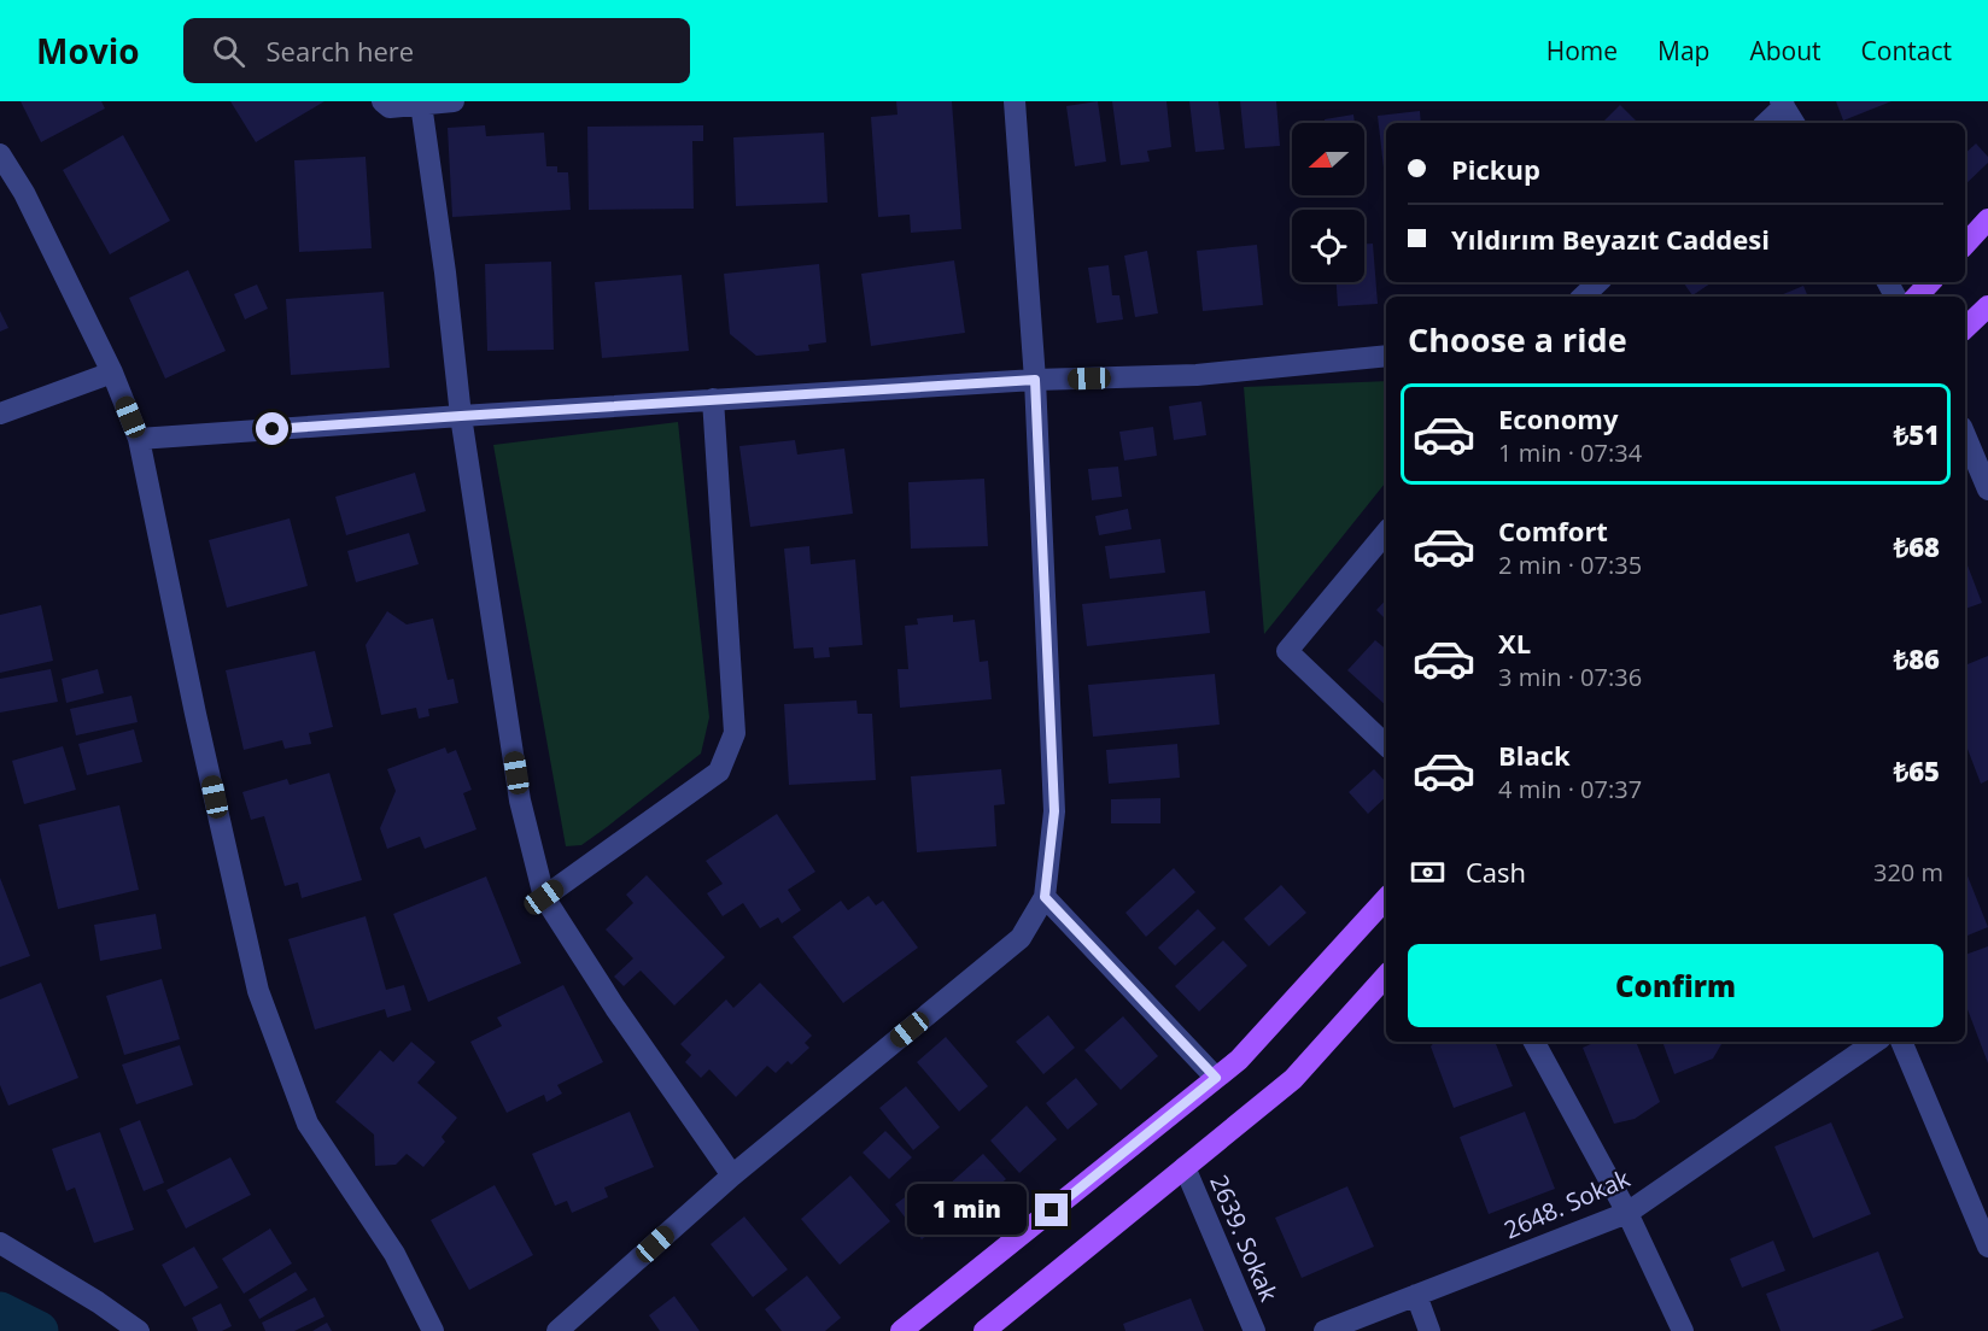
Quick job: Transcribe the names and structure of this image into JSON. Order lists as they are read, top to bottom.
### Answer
{
  "streets": {
    "street": ["2648. Sokak", "2639. Sokak"]
  },
  "north": "left",
  "page": {
    "header": "Movio",
    "search": "Search here",
    "nav": [
      "Home",
      "Map",
      "About",
      "Contact"
    ],
    "banner": ["Pickup", "Yıldırım Beyazıt Caddesi"],
    "heading": "Choose a ride",
    "list": [
      {
        "name": "Economy",
        "note": "1 min · 07:34",
        "value": "₺51"
      },
      {
        "name": "Comfort",
        "note": "2 min · 07:35",
        "value": "₺68"
      },
      {
        "name": "XL",
        "note": "3 min · 07:36",
        "value": "₺86"
      },
      {
        "name": "Black",
        "note": "4 min · 07:37",
        "value": "₺65"
      }
    ],
    "pay": ["Cash", "320 m"],
    "buttons": "Confirm",
    "bubble": "1 min"
  }
}
